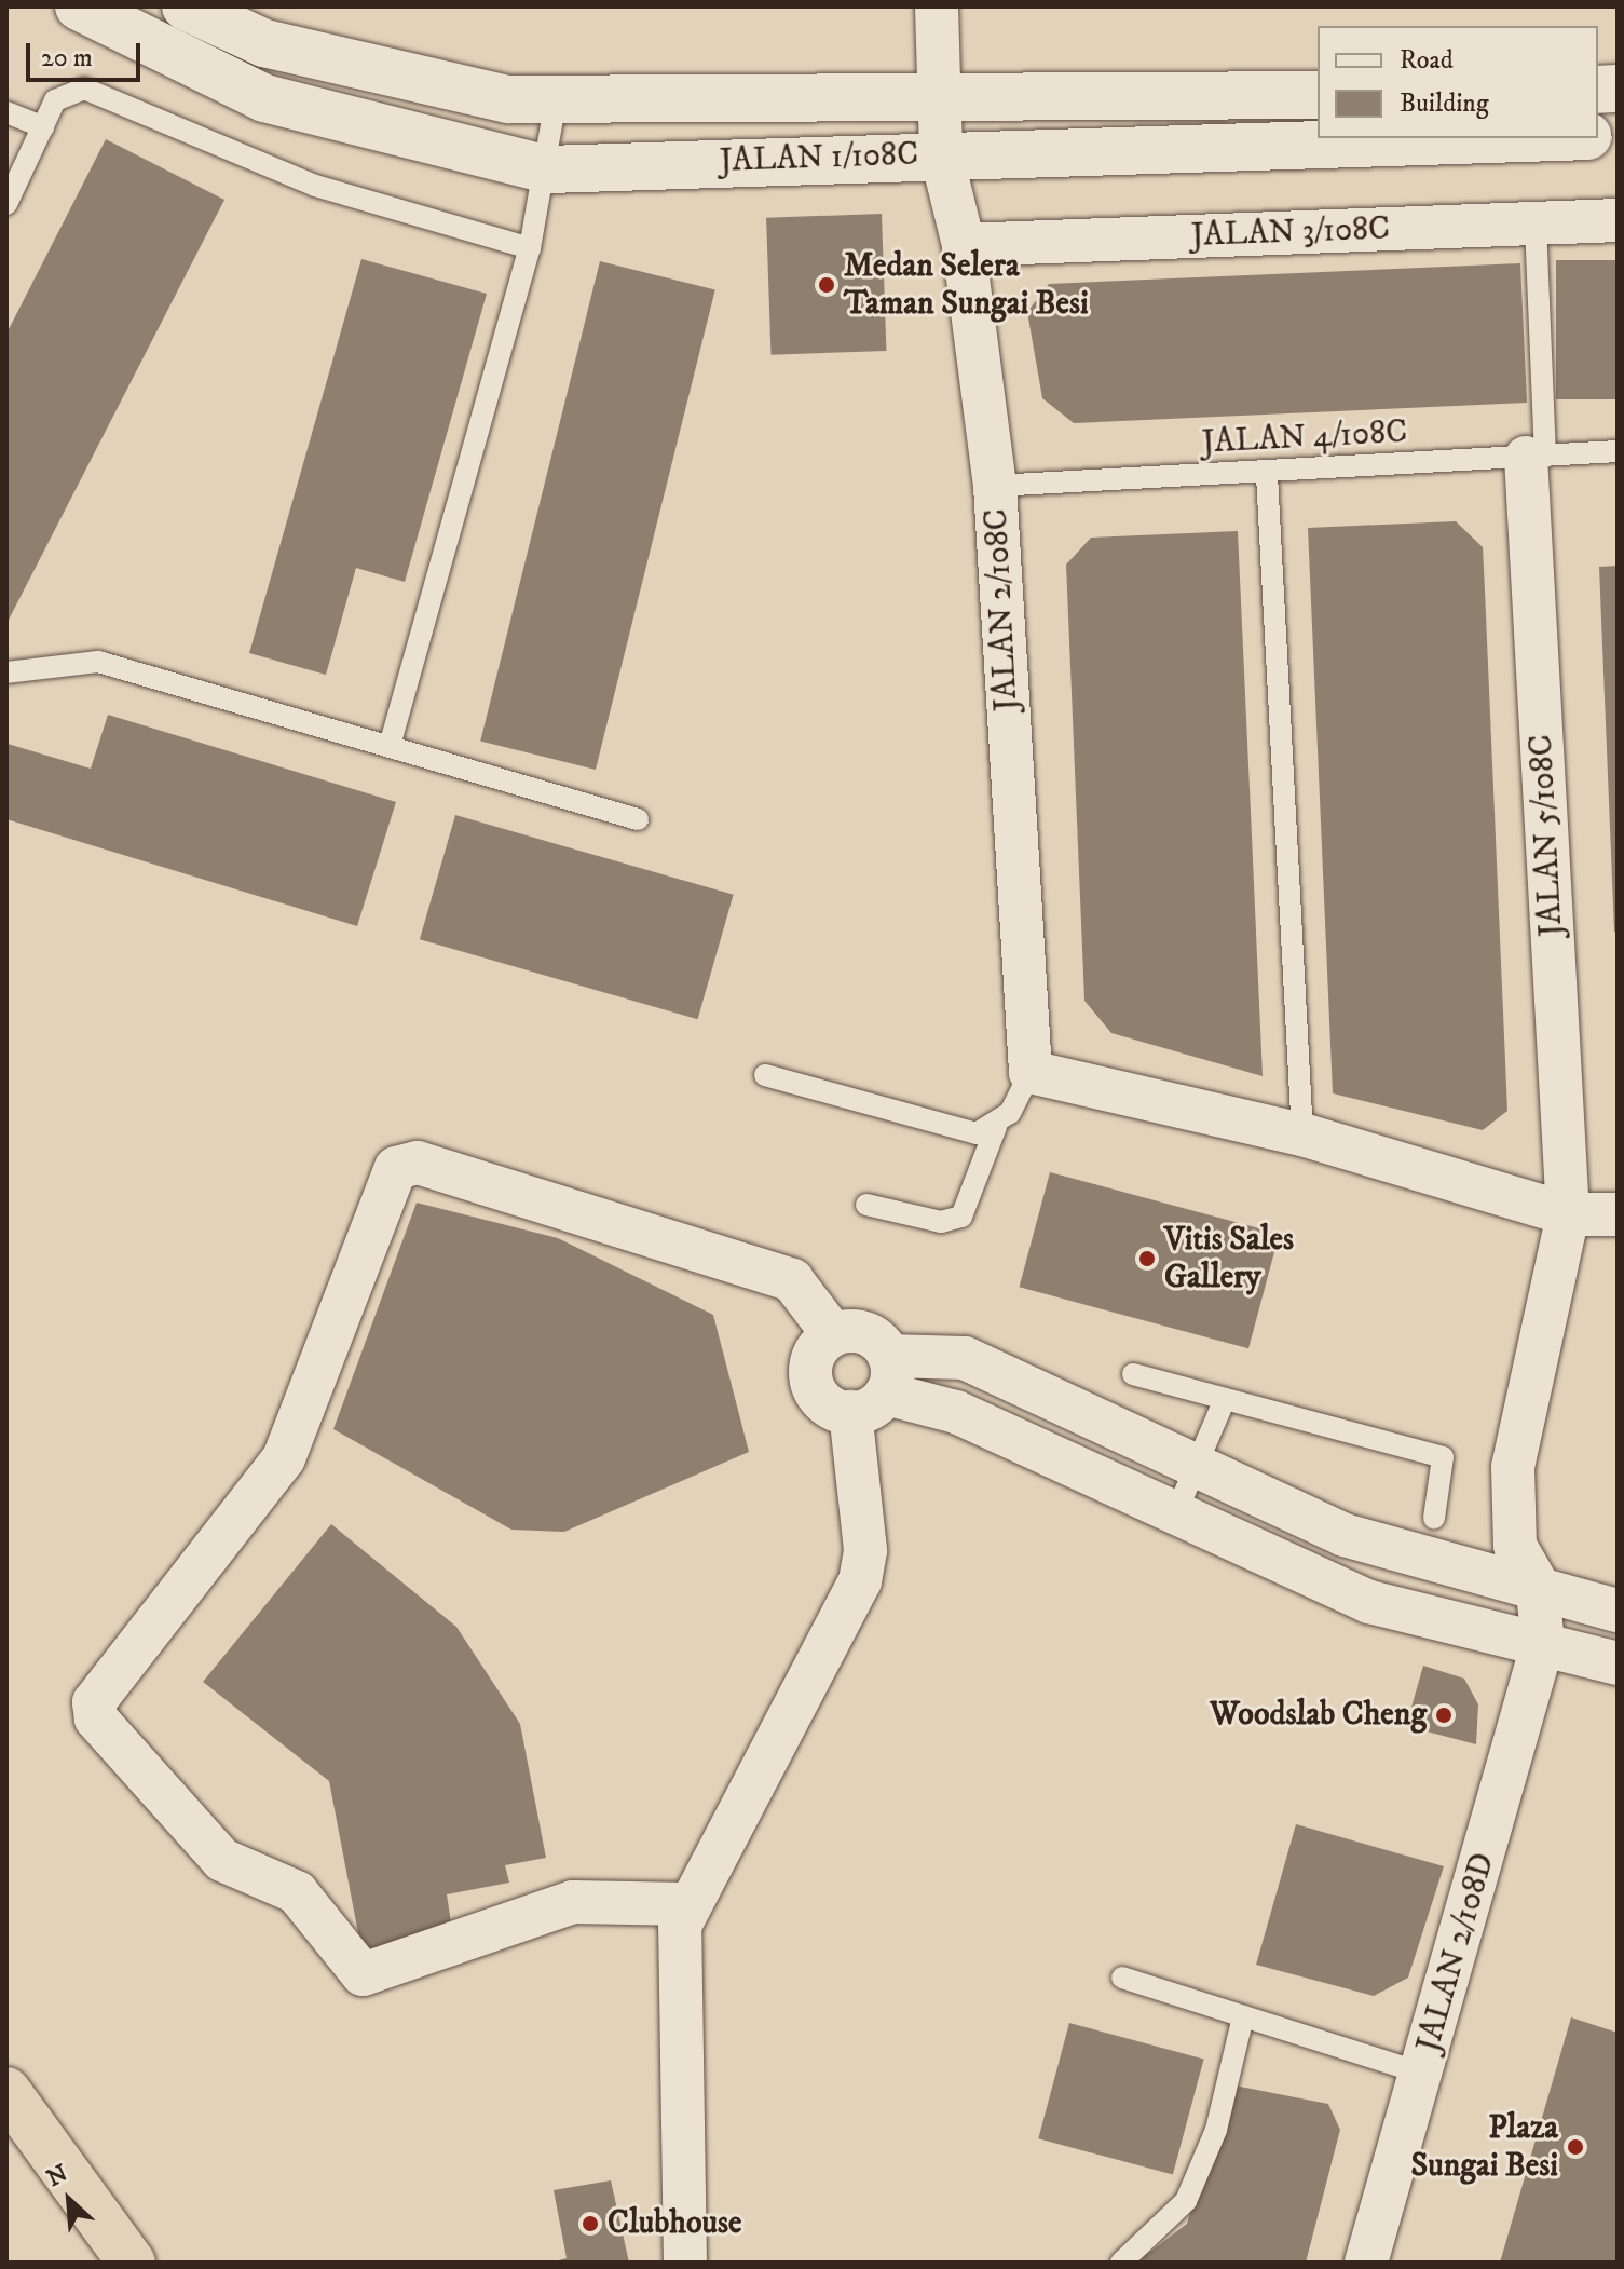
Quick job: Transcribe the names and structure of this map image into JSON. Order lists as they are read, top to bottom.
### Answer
{
  "streets": {
    "street": [
      "JALAN 1/108C",
      "JALAN 3/108C",
      "JALAN 2/108C",
      "JALAN 5/108C",
      "JALAN 2/108D"
    ],
    "lane": ["JALAN 4/108C"]
  },
  "crossings": [
    ["JALAN 1/108C", "JALAN 2/108C"],
    ["JALAN 3/108C", "JALAN 2/108C"],
    ["JALAN 4/108C", "JALAN 2/108C"],
    ["JALAN 4/108C", "JALAN 5/108C"]
  ],
  "places": [
    "Medan Selera Taman Sungai Besi",
    "Vitis Sales Gallery",
    "Woodslab Cheng",
    "Plaza Sungai Besi",
    "Clubhouse"
  ],
  "legend": ["Road", "Building"],
  "scale_bar": "20 m",
  "north": "top left"
}
